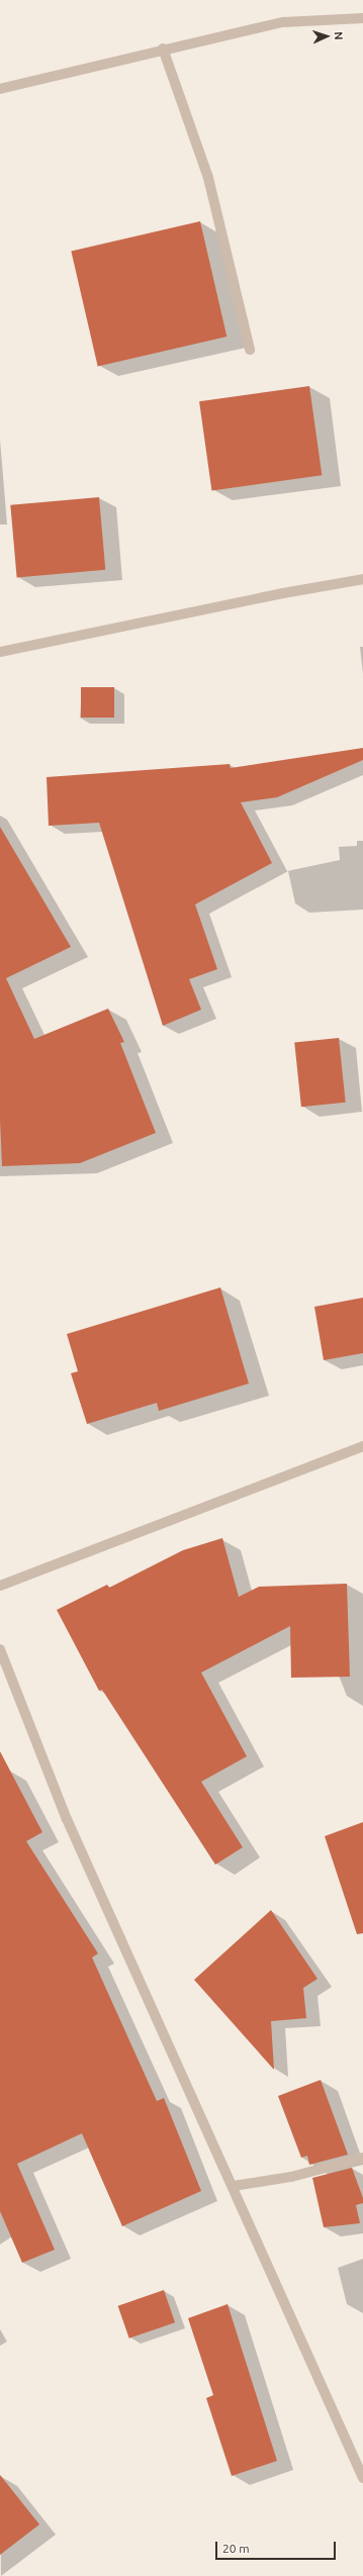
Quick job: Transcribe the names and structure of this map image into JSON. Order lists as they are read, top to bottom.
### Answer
{
  "scale_bar": "20 m",
  "north": "right"
}
